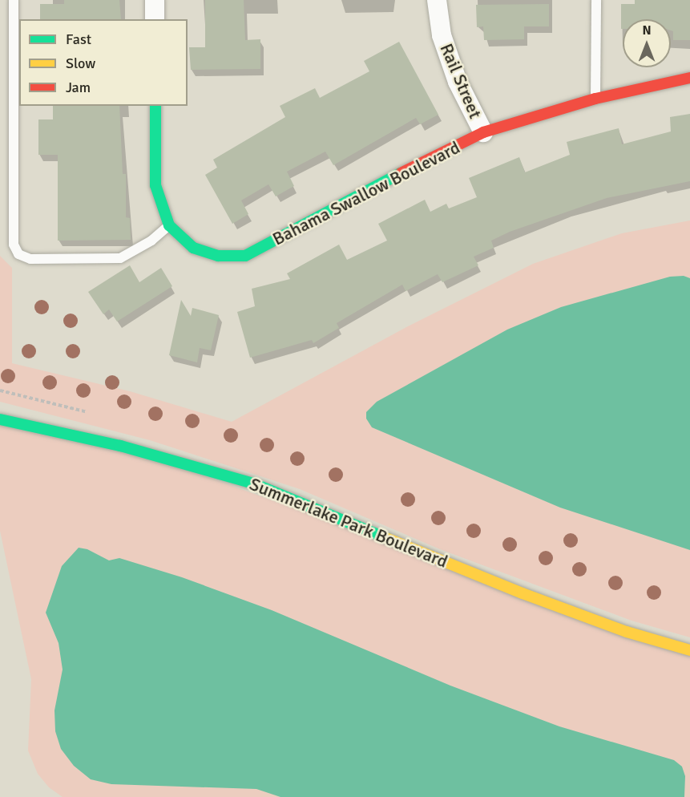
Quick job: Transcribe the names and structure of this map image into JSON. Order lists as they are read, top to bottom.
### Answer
{
  "streets": {
    "main road": ["Bahama Swallow Boulevard", "Summerlake Park Boulevard"],
    "street": ["Rail Street"]
  },
  "crossings": [
    ["Rail Street", "Bahama Swallow Boulevard"]
  ],
  "legend": ["Fast", "Slow", "Jam"],
  "north": "top"
}
